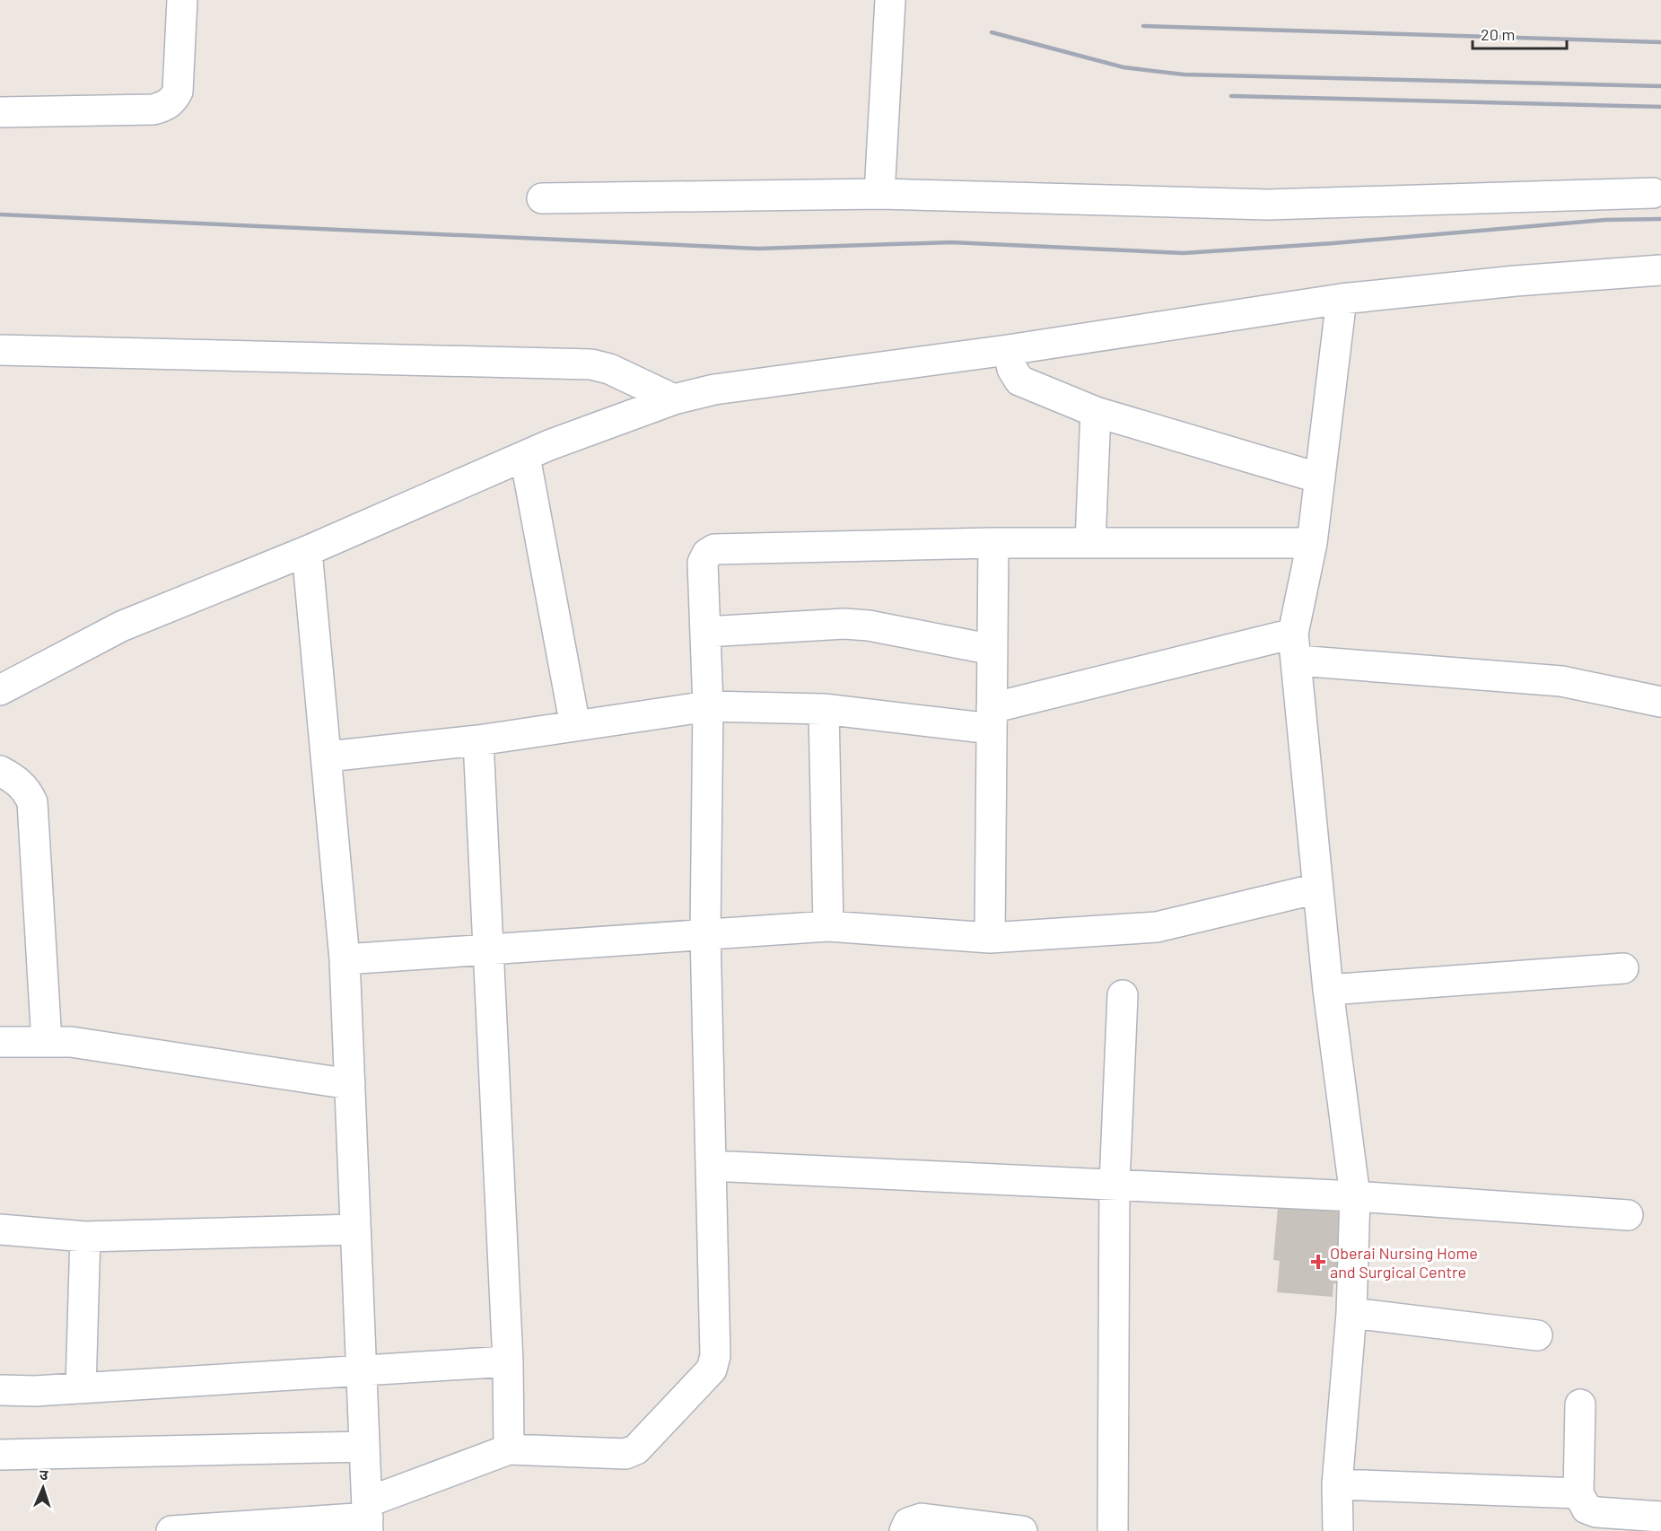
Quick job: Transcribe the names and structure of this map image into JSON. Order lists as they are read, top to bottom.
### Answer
{
  "places": {
    "health": ["Oberai Nursing Home and Surgical Centre"]
  },
  "scale_bar": "20 m",
  "north": "top"
}
